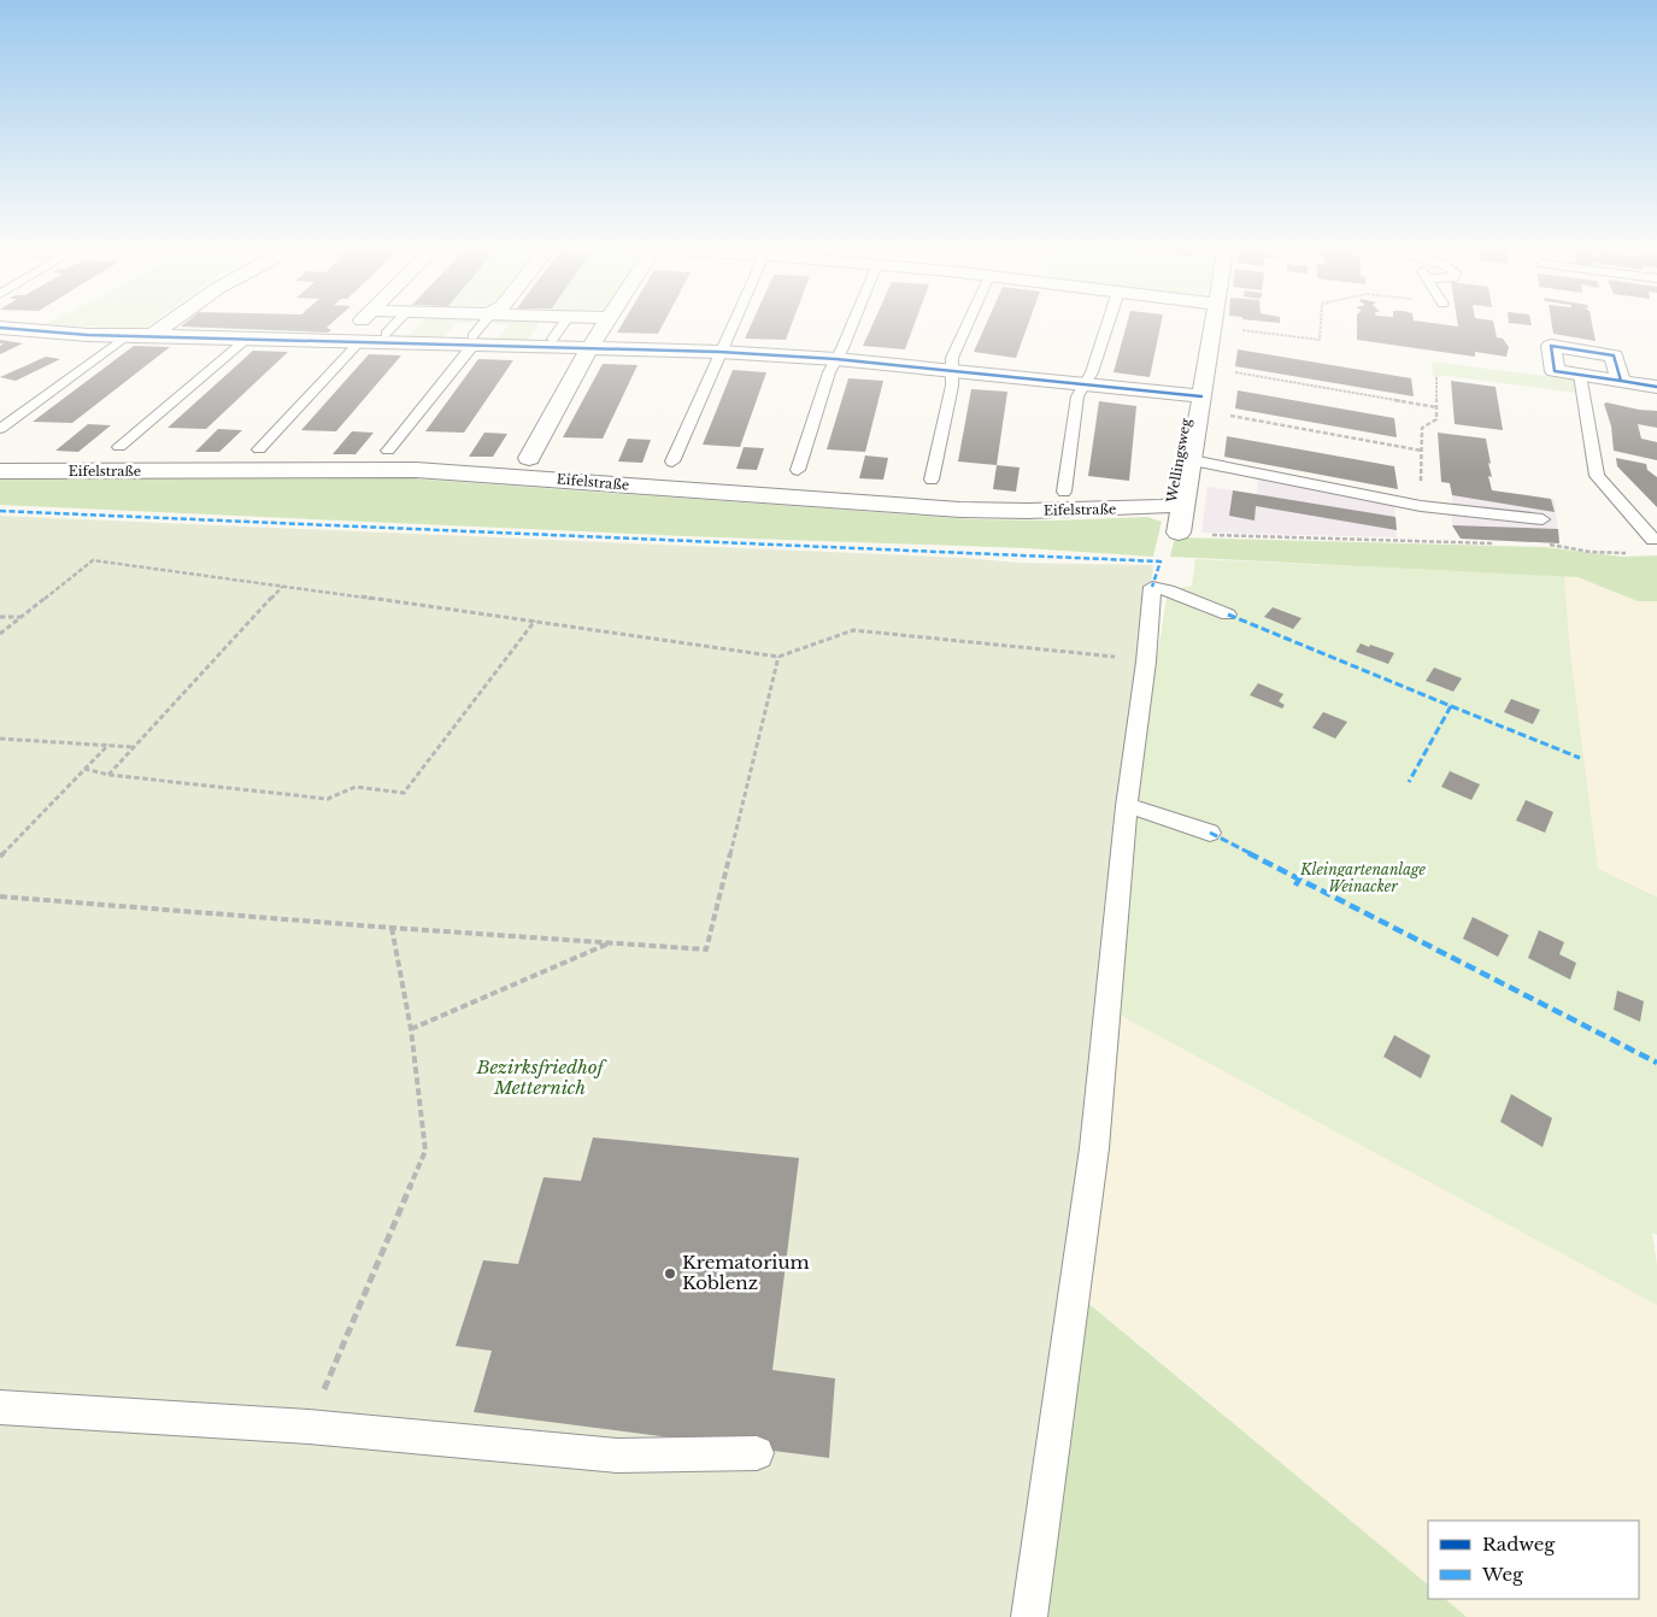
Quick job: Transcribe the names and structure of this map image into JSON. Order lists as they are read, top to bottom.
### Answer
{
  "streets": {
    "street": ["Wellingsweg", "Eifelstraße"]
  },
  "crossings": [
    ["Wellingsweg", "Eifelstraße"]
  ],
  "parks": ["Kleingartenanlage Weinacker", "Bezirksfriedhof Metternich"],
  "places": ["Krematorium Koblenz"],
  "legend": ["Radweg", "Weg"]
}
